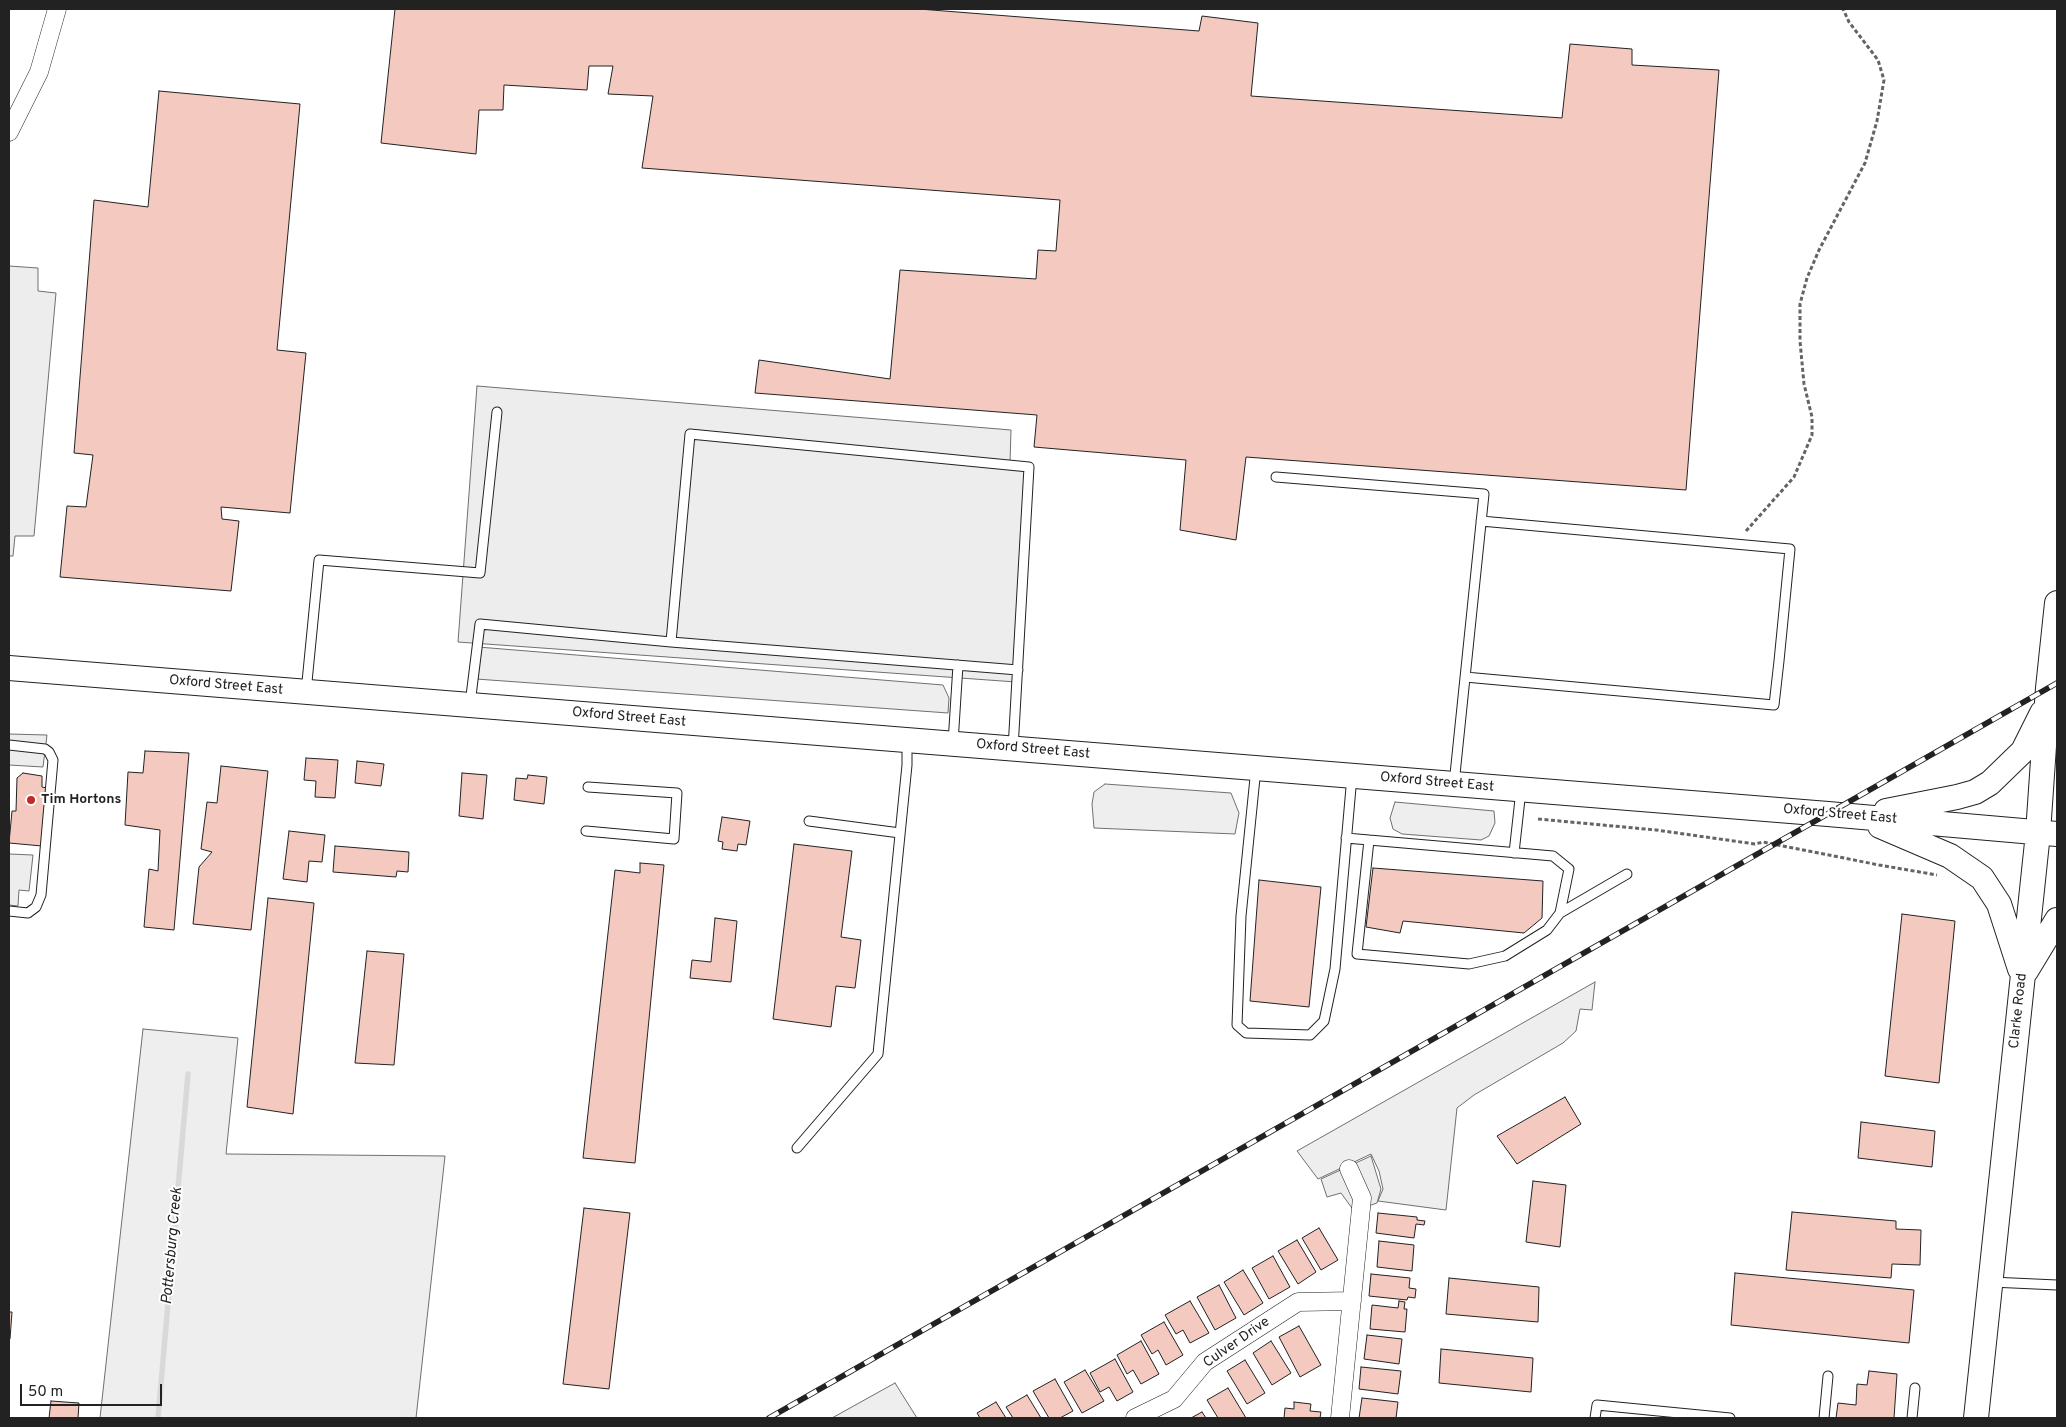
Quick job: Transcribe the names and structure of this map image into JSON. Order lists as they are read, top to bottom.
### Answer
{
  "streets": {
    "main road": ["Oxford Street East", "Clarke Road"],
    "street": ["Culver Drive"]
  },
  "crossings": [
    ["Oxford Street East", "Clarke Road"]
  ],
  "water": ["Pottersburg Creek"],
  "places": ["Tim Hortons"],
  "scale_bar": "50 m"
}
